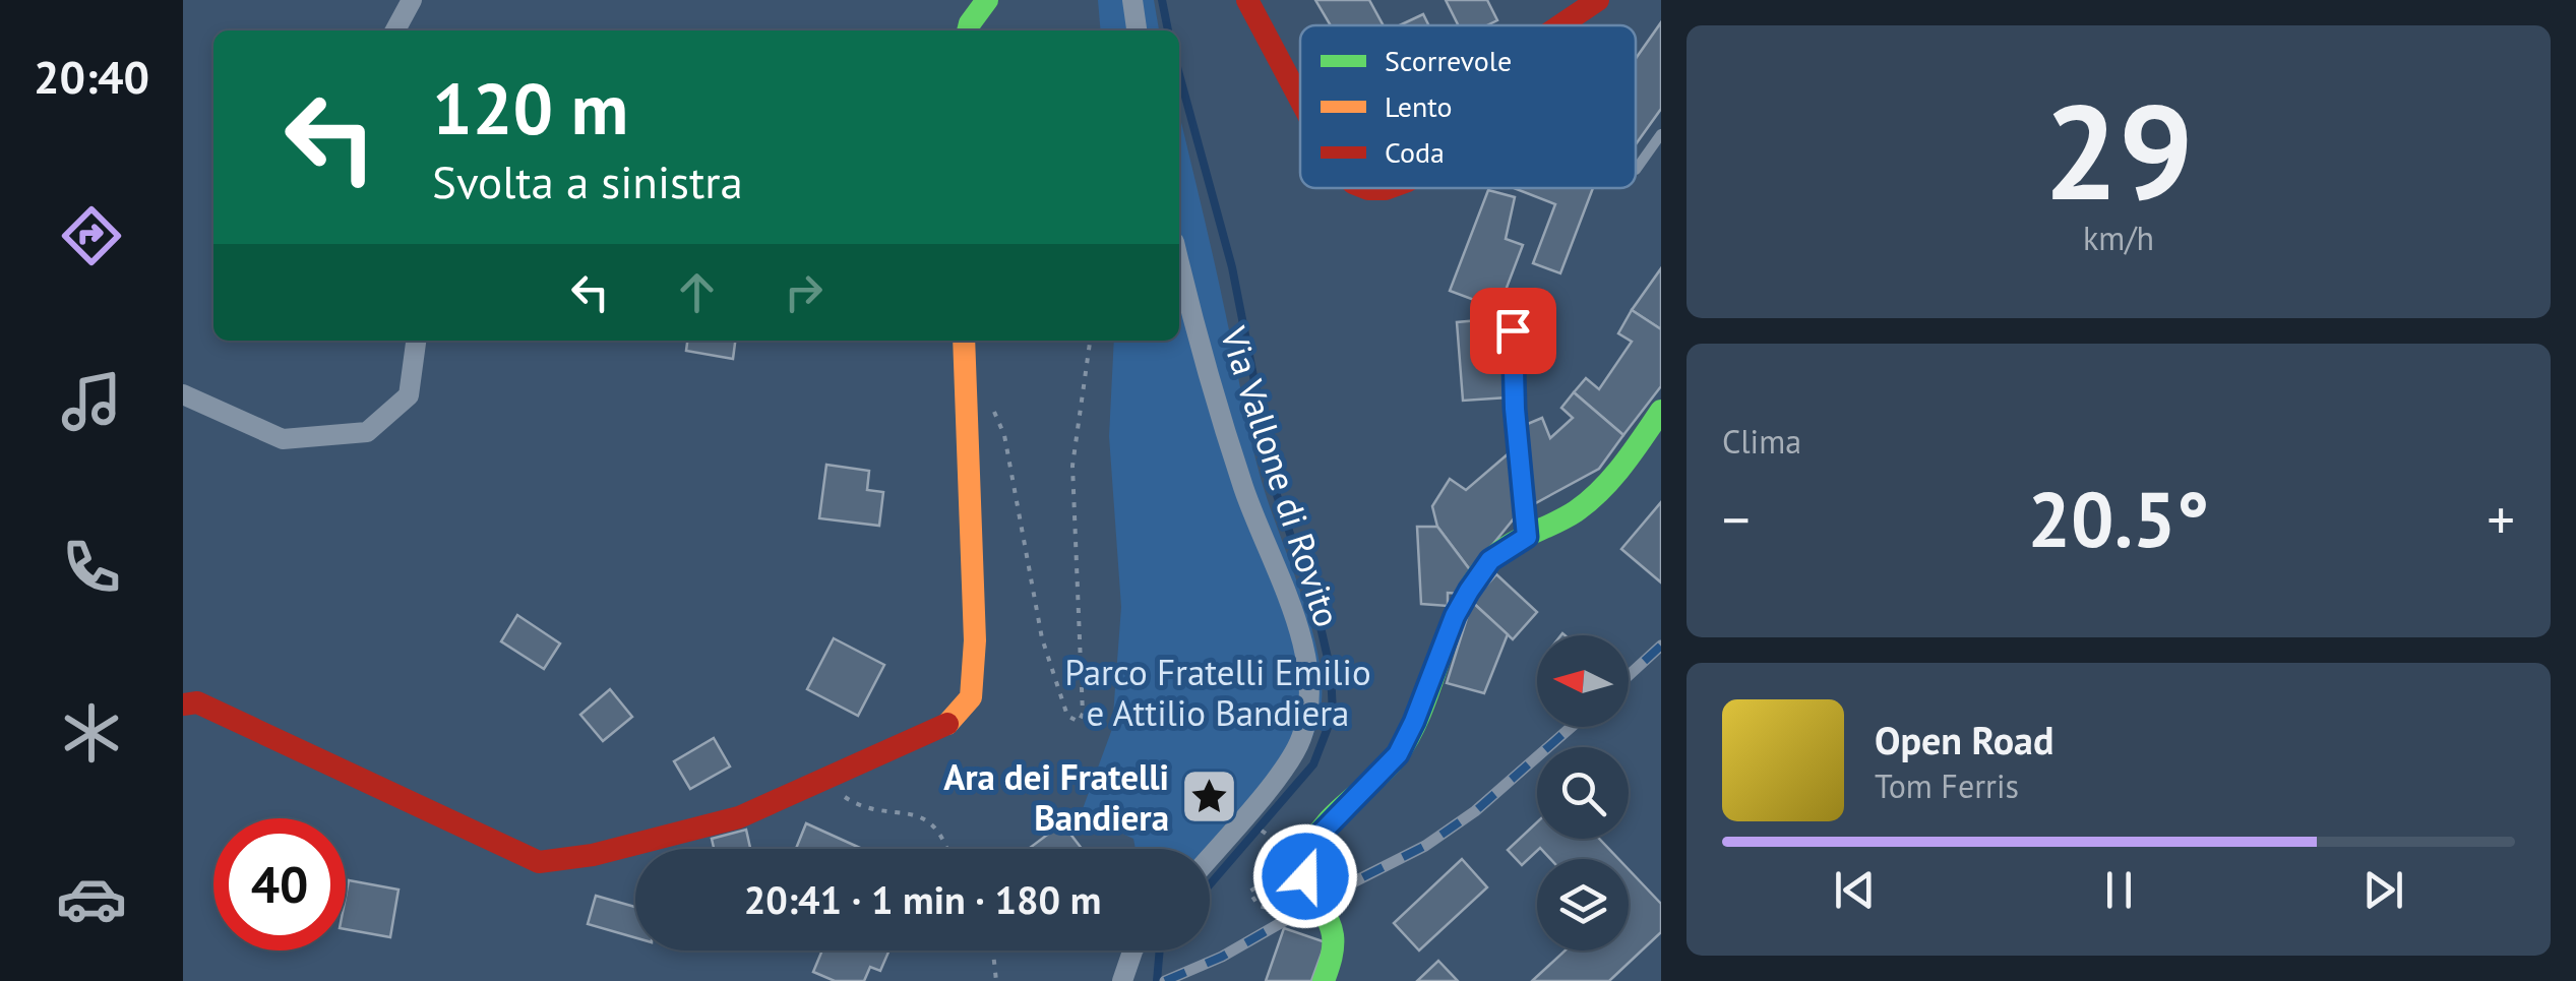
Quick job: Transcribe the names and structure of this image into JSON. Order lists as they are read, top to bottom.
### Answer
{
  "streets": {
    "street": ["Via Vallone di Rovito"]
  },
  "parks": ["Parco Fratelli Emilio e Attilio Bandiera"],
  "places": {
    "place": ["Ara dei Fratelli Bandiera"]
  },
  "legend": ["Scorrevole", "Lento", "Coda"],
  "north": "left",
  "page": {
    "tabs": "20:40",
    "tile": [
      ["29", "km/h"],
      "Clima"
    ],
    "turn": ["120 m", "Svolta a sinistra"],
    "heat": ["−", "20.5°", "+"],
    "song": ["Open Road", "Tom Ferris"],
    "limit": "40",
    "trip": "20:41 · 1 min · 180 m"
  }
}
